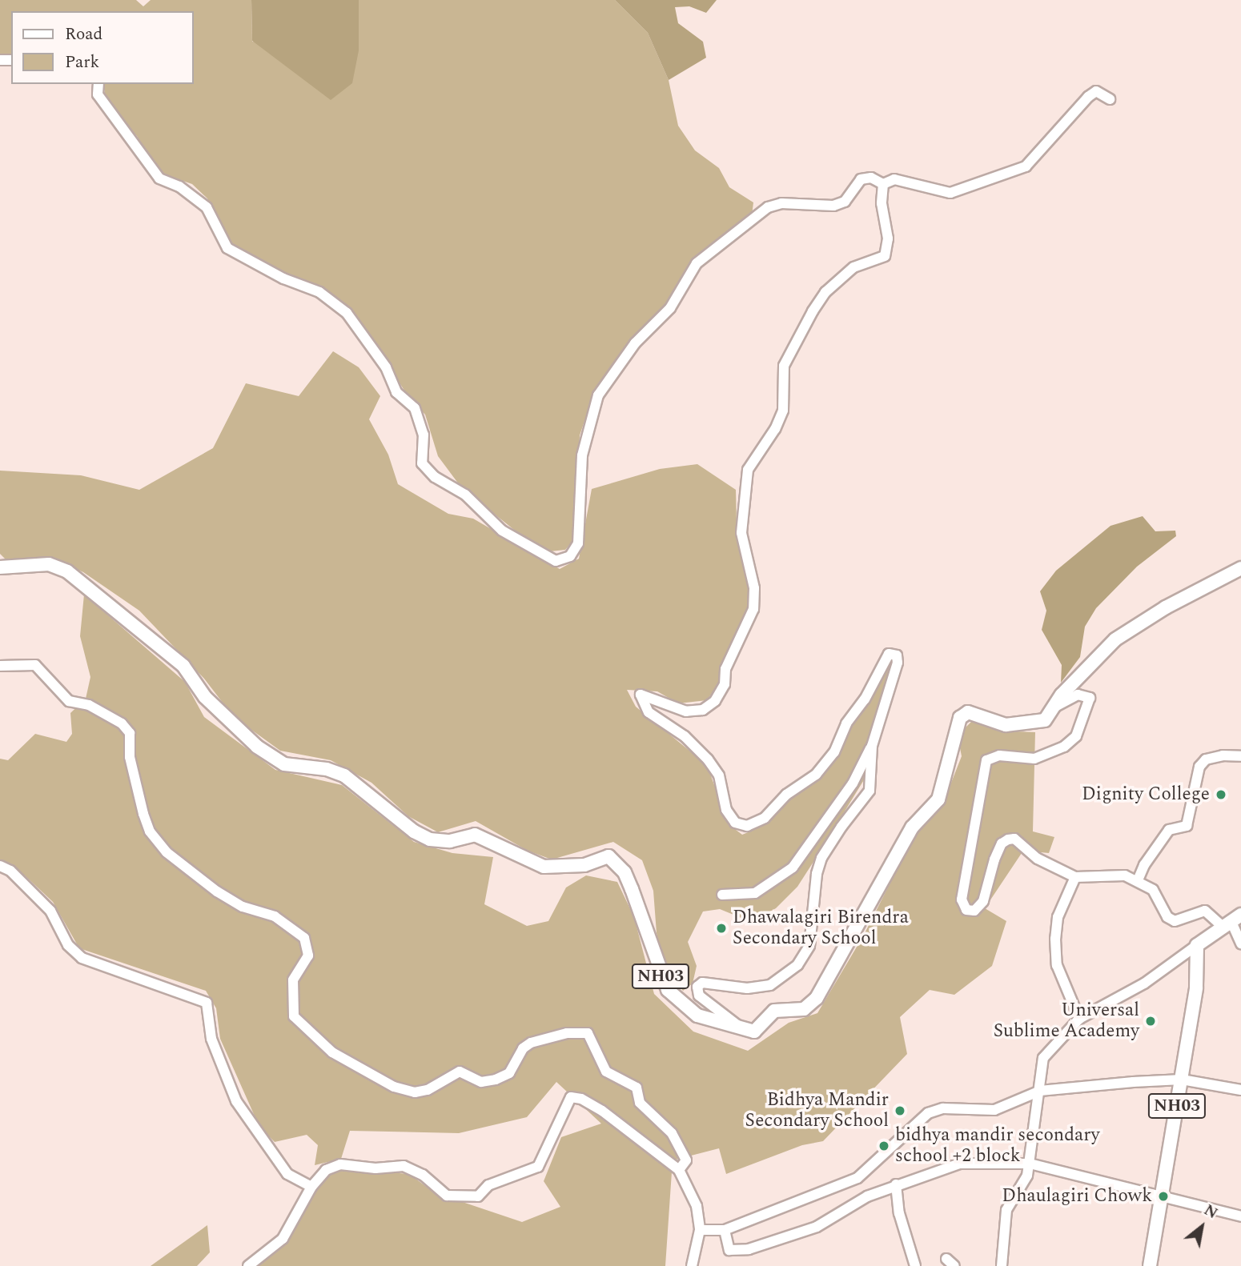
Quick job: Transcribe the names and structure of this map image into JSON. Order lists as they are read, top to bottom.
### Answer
{
  "streets": {
    "main road": ["NH03"]
  },
  "places": [
    "Dignity College",
    "Dhawalagiri Birendra Secondary School",
    "Universal Sublime Academy",
    "Bidhya Mandir Secondary School",
    "bidhya mandir secondary school +2 block",
    "Dhaulagiri Chowk"
  ],
  "legend": ["Road", "Park"],
  "north": "top right"
}
